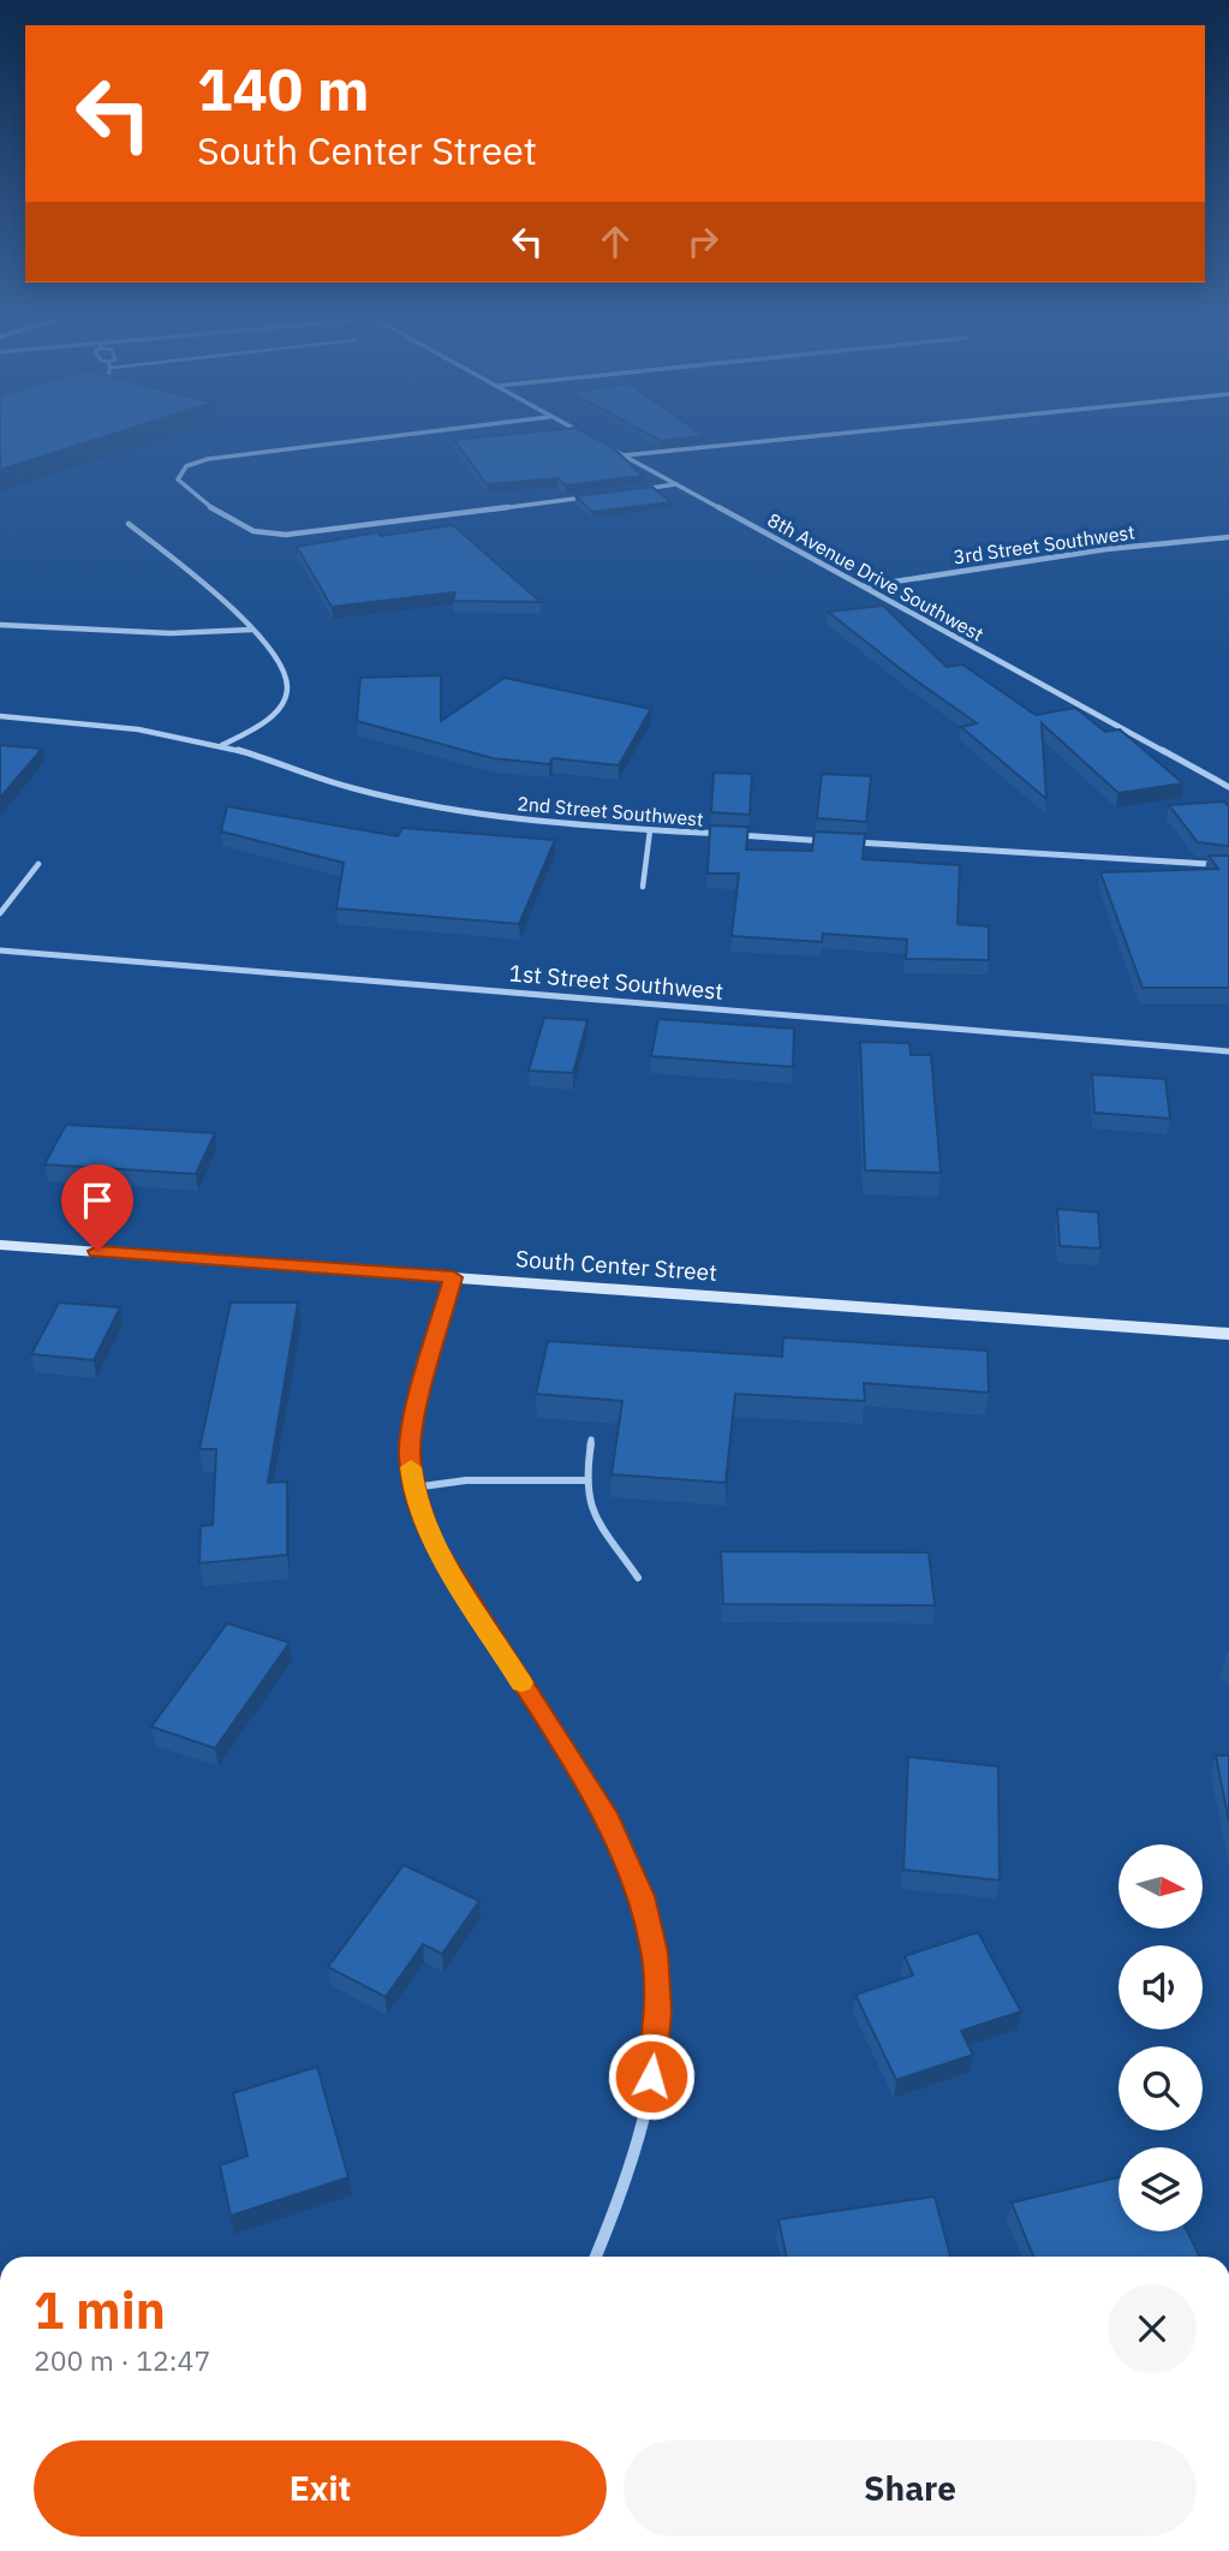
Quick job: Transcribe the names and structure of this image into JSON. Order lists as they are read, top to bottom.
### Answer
{
  "streets": {
    "street": [
      "3rd Street Southwest",
      "8th Avenue Drive Southwest",
      "2nd Street Southwest",
      "1st Street Southwest",
      "South Center Street"
    ]
  },
  "crossings": [
    ["3rd Street Southwest", "8th Avenue Drive Southwest"]
  ],
  "north": "right",
  "page": {
    "turn": ["140 m", "South Center Street"],
    "heading": ["1 min", "200 m · 12:47"],
    "buttons": ["Exit", "Share"]
  }
}
